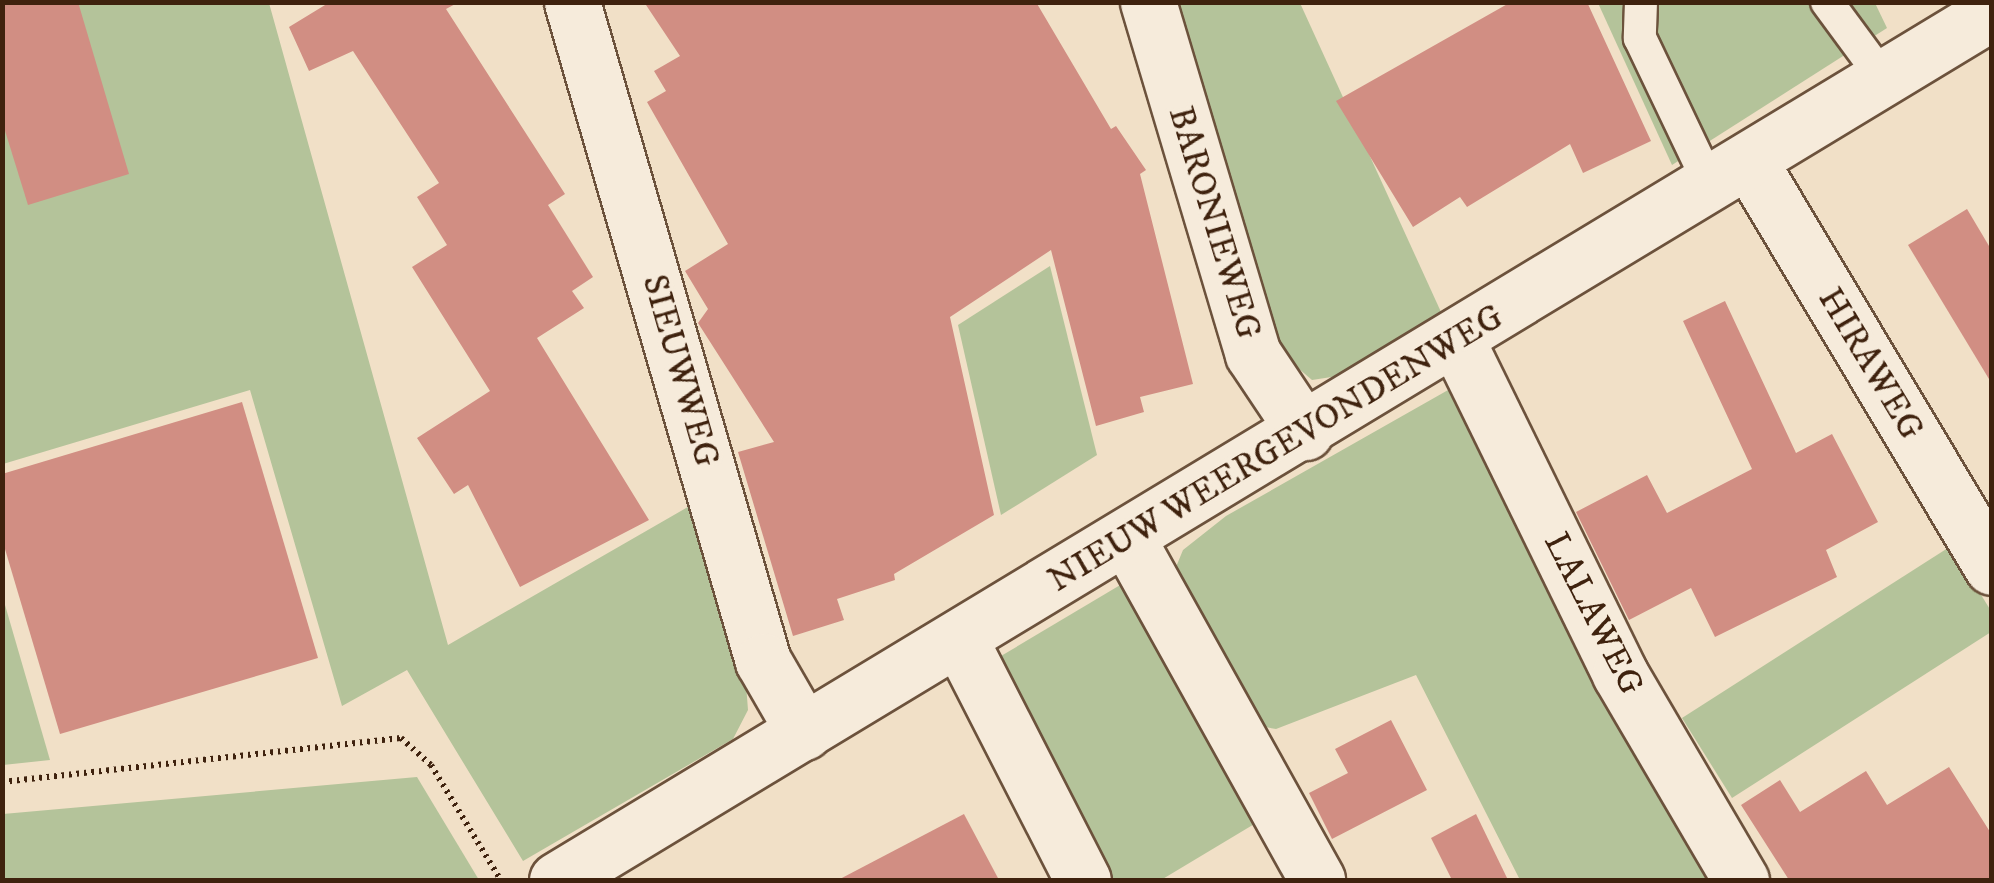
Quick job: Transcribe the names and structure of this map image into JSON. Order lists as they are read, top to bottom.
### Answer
{
  "streets": {
    "street": [
      "BARONIEWEG",
      "HIRAWEG",
      "SIEUWWEG",
      "NIEUW WEERGEVONDENWEG",
      "LALAWEG"
    ]
  },
  "crossings": [
    ["BARONIEWEG", "NIEUW WEERGEVONDENWEG"],
    ["HIRAWEG", "NIEUW WEERGEVONDENWEG"],
    ["SIEUWWEG", "NIEUW WEERGEVONDENWEG"],
    ["NIEUW WEERGEVONDENWEG", "LALAWEG"]
  ]
}
